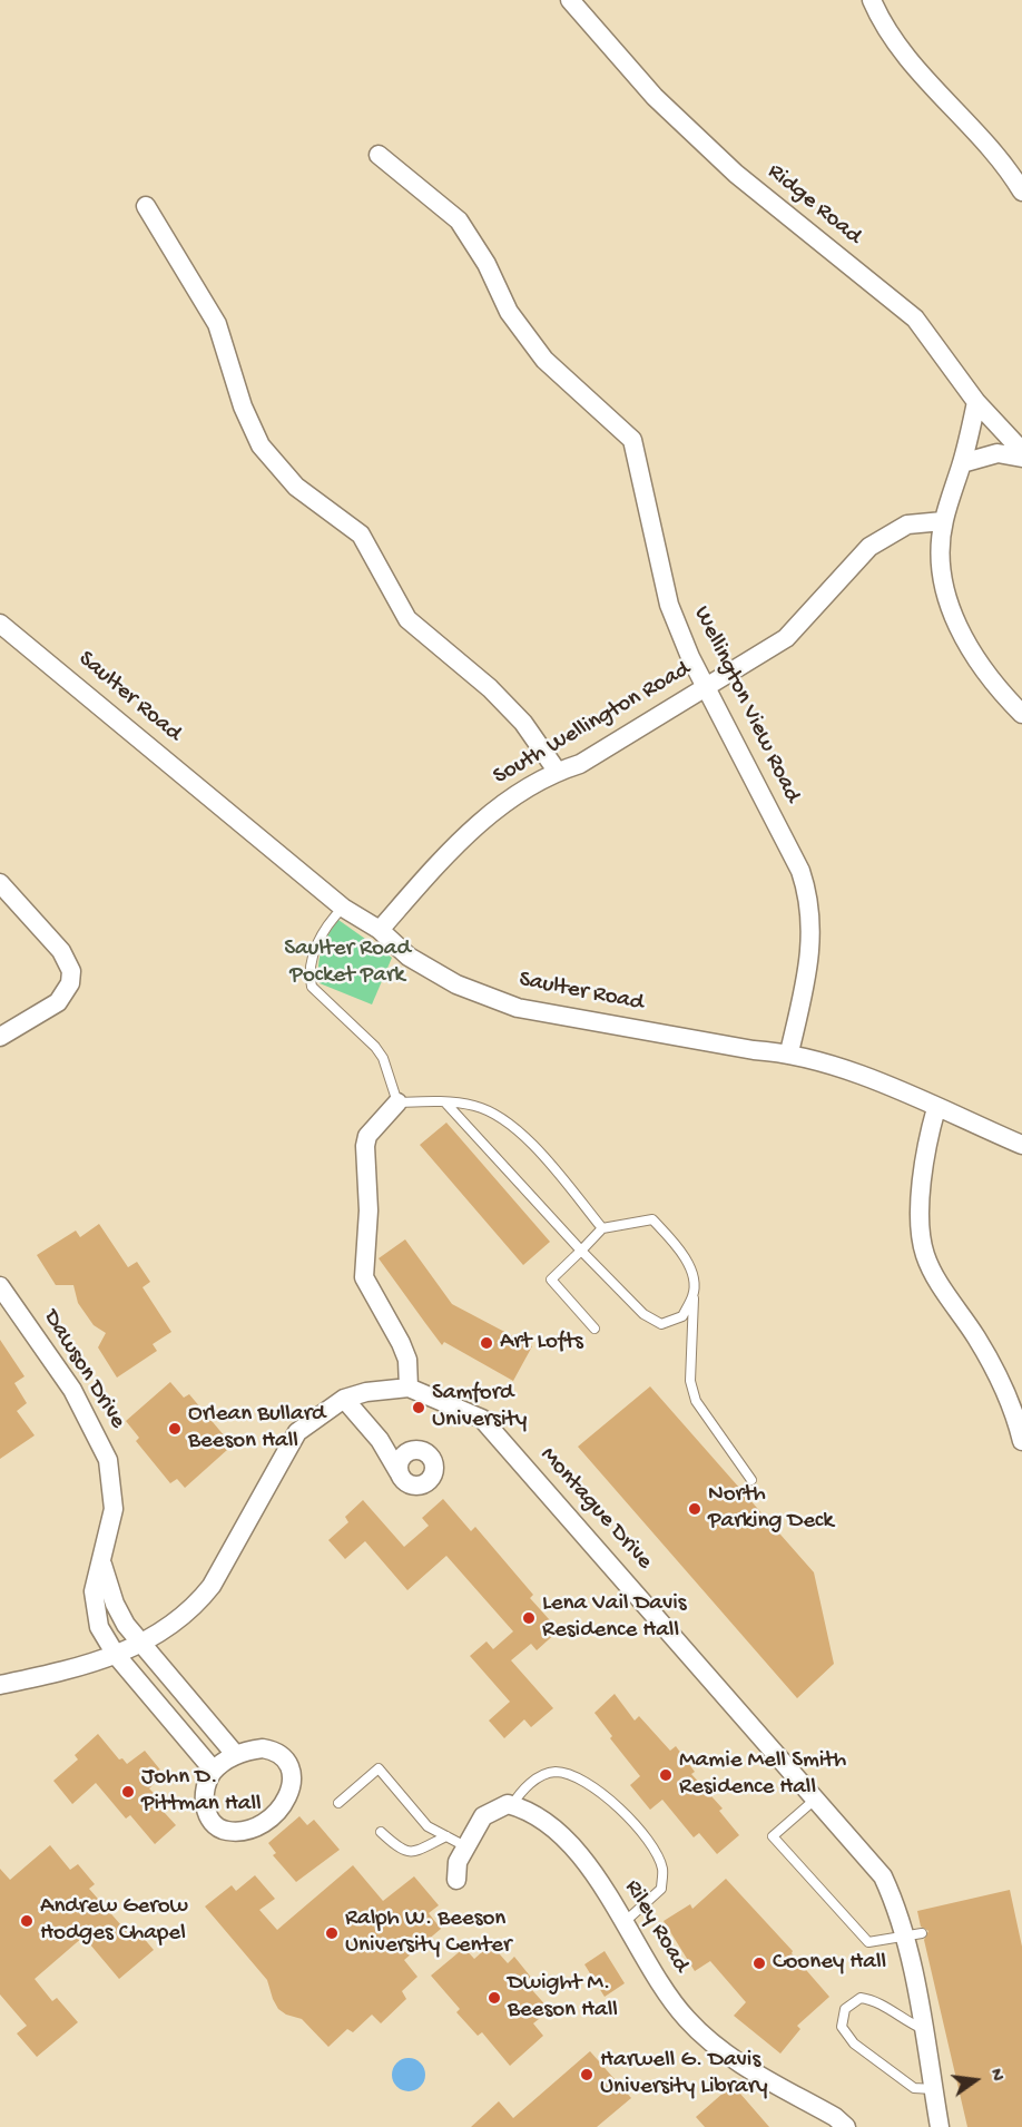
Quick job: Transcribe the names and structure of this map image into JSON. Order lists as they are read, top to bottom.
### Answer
{
  "streets": {
    "street": [
      "Ridge Road",
      "Saulter Road",
      "Wellington View Road",
      "South Wellington Road",
      "Dawson Drive",
      "Montague Drive",
      "Riley Road"
    ]
  },
  "crossings": [
    ["Saulter Road", "Wellington View Road"],
    ["Saulter Road", "South Wellington Road"],
    ["Wellington View Road", "South Wellington Road"],
    ["Dawson Drive", "Montague Drive"]
  ],
  "parks": ["Saulter Road Pocket Park"],
  "places": [
    "Art Lofts",
    "Samford University",
    "Orlean Bullard Beeson Hall",
    "North Parking Deck",
    "Lena Vail Davis Residence Hall",
    "Mamie Mell Smith Residence Hall",
    "John D. Pittman Hall",
    "Andrew Gerow Hodges Chapel",
    "Ralph W. Beeson University Center",
    "Cooney Hall",
    "Dwight M. Beeson Hall",
    "Harwell G. Davis University Library"
  ],
  "north": "right"
}
